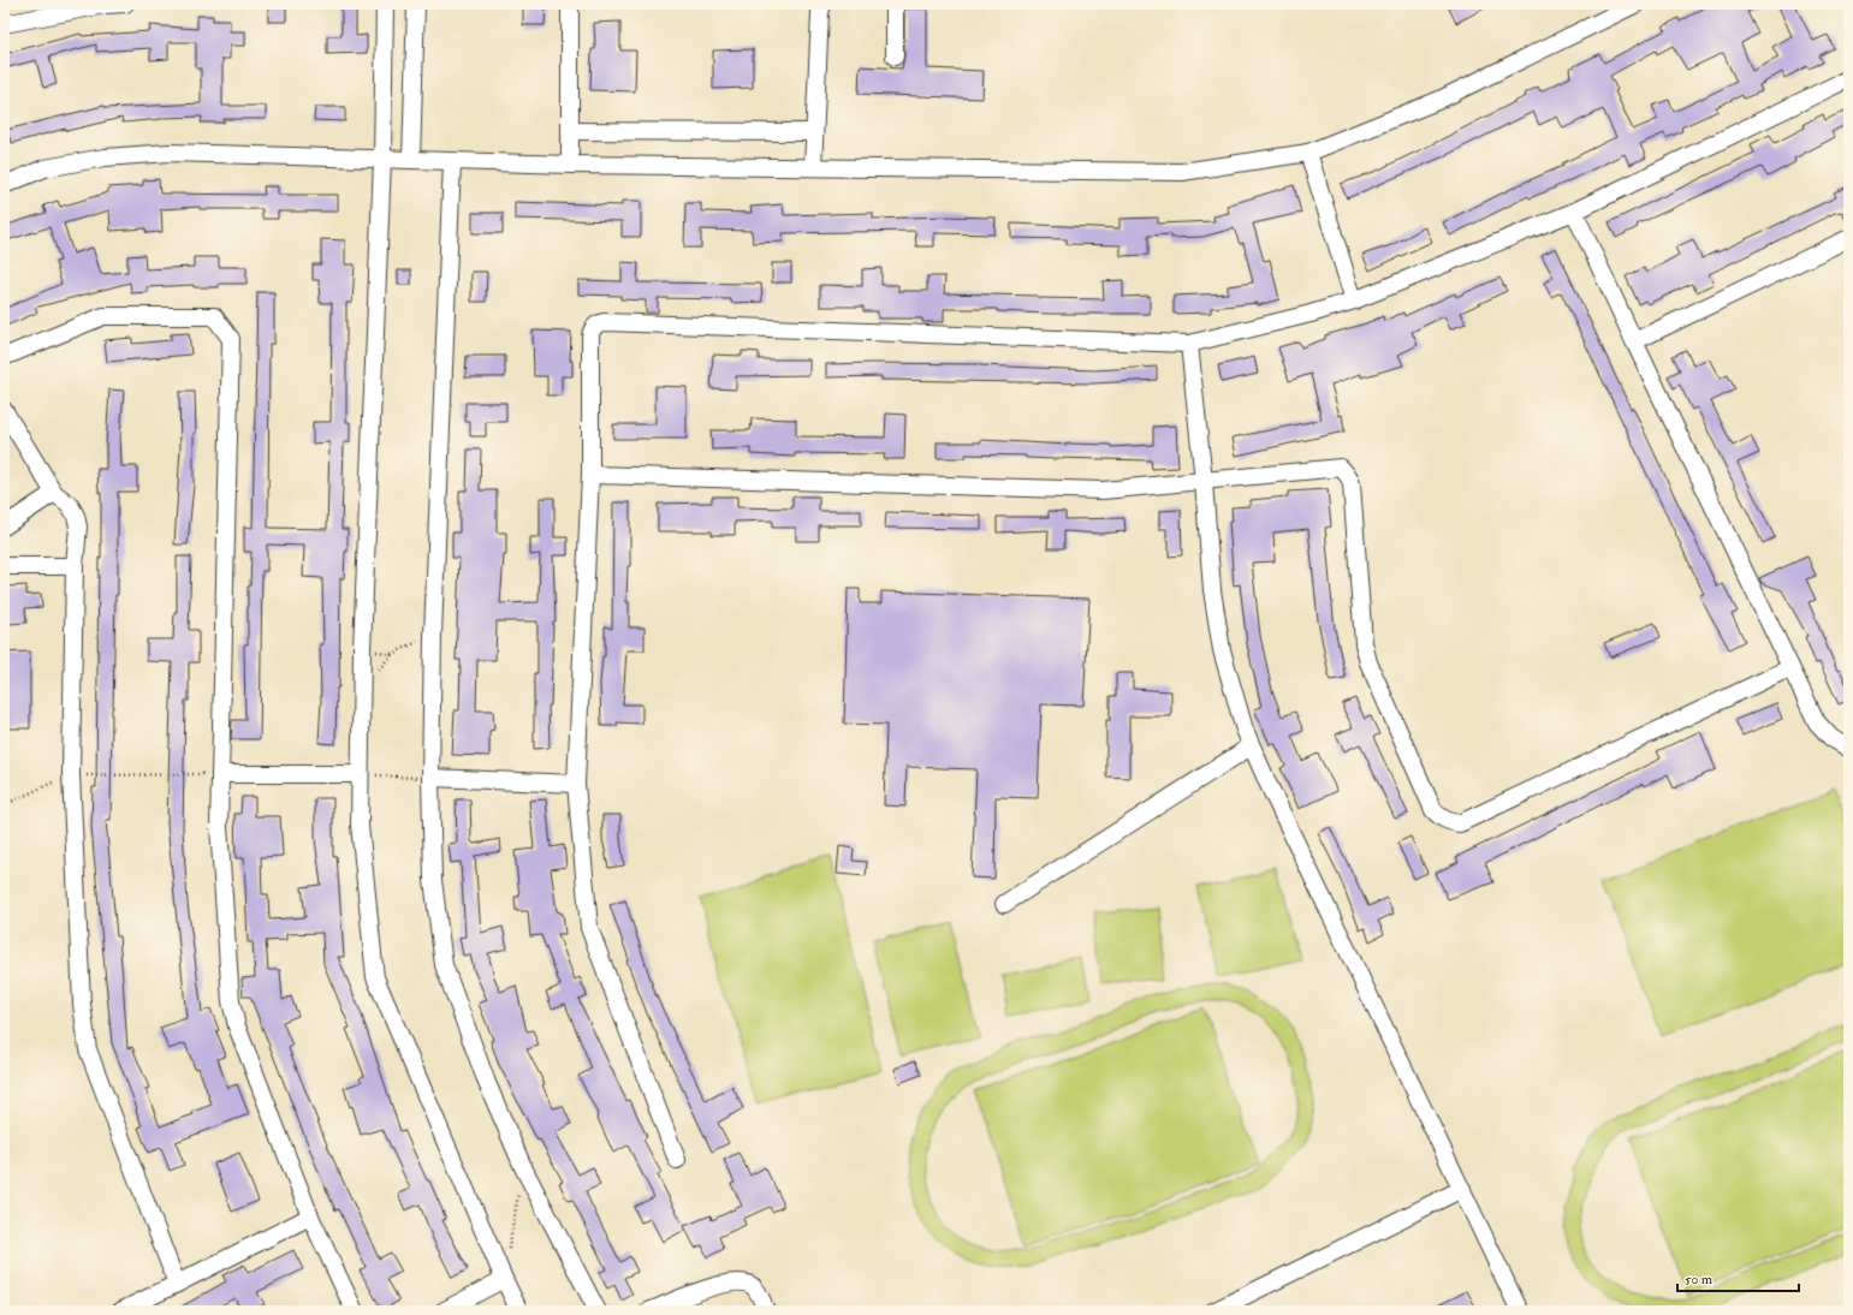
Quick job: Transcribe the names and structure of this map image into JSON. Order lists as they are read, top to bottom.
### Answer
{
  "scale_bar": "50 m"
}
